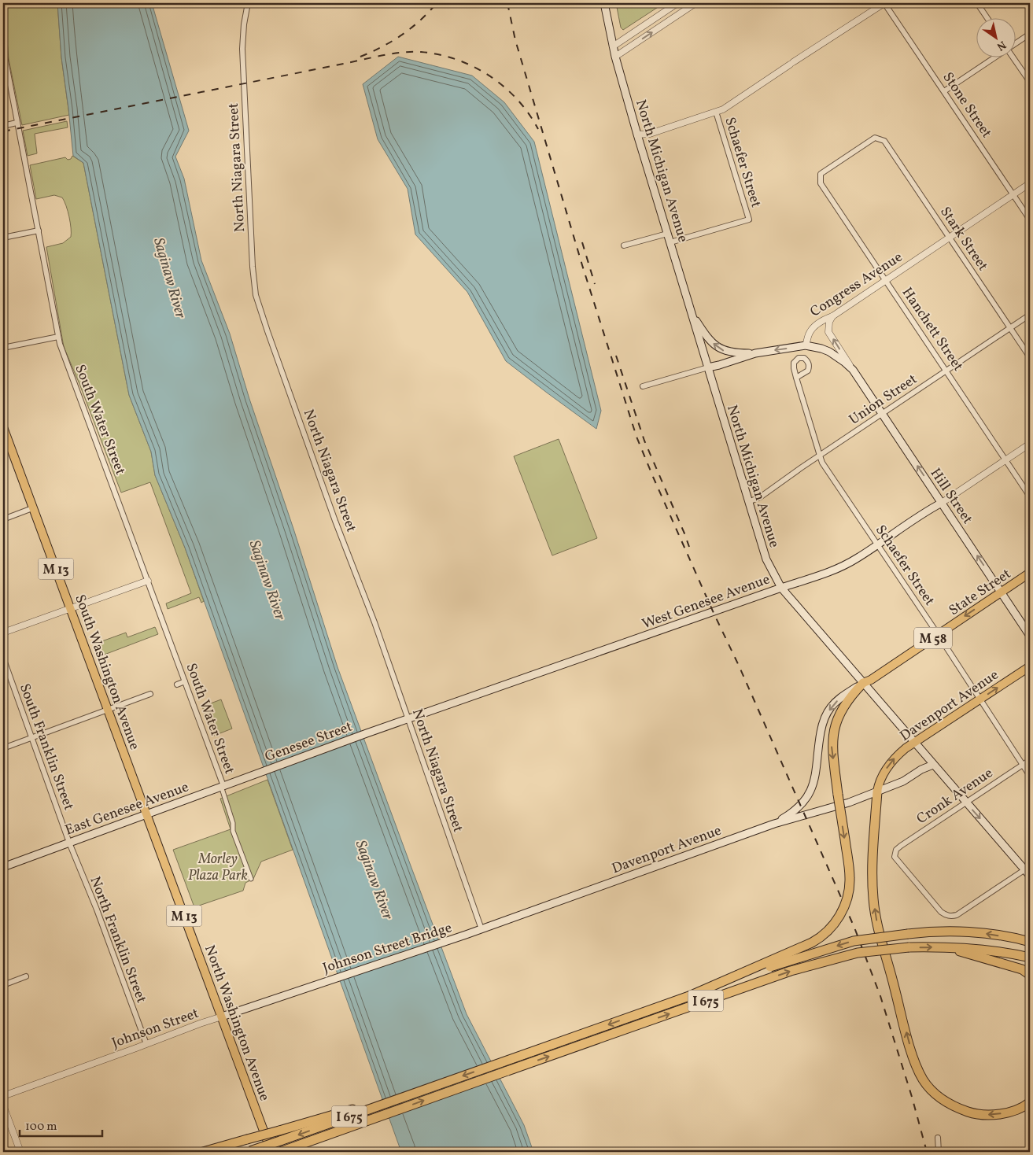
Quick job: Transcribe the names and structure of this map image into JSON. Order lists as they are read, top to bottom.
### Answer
{
  "streets": {
    "highway": ["I 675"],
    "main road": [
      "North Michigan Avenue",
      "Hill Street",
      "M 13",
      "State Street",
      "West Genesee Avenue",
      "M 58",
      "South Washington Avenue",
      "Davenport Avenue",
      "Genesee Street",
      "East Genesee Avenue",
      "Johnson Street Bridge",
      "North Washington Avenue",
      "Johnson Street"
    ],
    "street": [
      "Stone Street",
      "Schaefer Street",
      "North Niagara Street",
      "Stark Street",
      "Congress Avenue",
      "Hanchett Street",
      "Union Street",
      "South Water Street",
      "South Franklin Street",
      "Cronk Avenue",
      "North Franklin Street"
    ]
  },
  "crossings": [
    ["Stone Street", "Congress Avenue"],
    ["Schaefer Street", "North Michigan Avenue"],
    ["Schaefer Street", "Union Street"],
    ["Schaefer Street", "State Street"],
    ["Schaefer Street", "West Genesee Avenue"],
    ["Schaefer Street", "Davenport Avenue"],
    ["Schaefer Street", "Cronk Avenue"],
    ["North Niagara Street", "West Genesee Avenue"],
    ["North Niagara Street", "Davenport Avenue"],
    ["North Michigan Avenue", "Union Street"],
    ["North Michigan Avenue", "State Street"],
    ["North Michigan Avenue", "West Genesee Avenue"],
    ["North Michigan Avenue", "Davenport Avenue"],
    ["North Michigan Avenue", "Cronk Avenue"],
    ["Stark Street", "Congress Avenue"],
    ["Stark Street", "Hanchett Street"],
    ["Stark Street", "Union Street"],
    ["Congress Avenue", "Hanchett Street"],
    ["Congress Avenue", "Hill Street"],
    ["Hanchett Street", "Union Street"],
    ["Hanchett Street", "West Genesee Avenue"],
    ["Union Street", "Hill Street"],
    ["South Water Street", "East Genesee Avenue"],
    ["Hill Street", "State Street"],
    ["Hill Street", "West Genesee Avenue"],
    ["West Genesee Avenue", "Genesee Street"],
    ["South Washington Avenue", "East Genesee Avenue"],
    ["South Washington Avenue", "North Washington Avenue"],
    ["Davenport Avenue", "Johnson Street Bridge"],
    ["Genesee Street", "East Genesee Avenue"],
    ["South Franklin Street", "East Genesee Avenue"],
    ["South Franklin Street", "North Franklin Street"],
    ["East Genesee Avenue", "North Franklin Street"],
    ["East Genesee Avenue", "North Washington Avenue"],
    ["North Franklin Street", "Johnson Street"],
    ["Johnson Street Bridge", "Johnson Street"],
    ["North Washington Avenue", "Johnson Street"]
  ],
  "one_way": ["Hill Street", "State Street"],
  "water": ["Saginaw River"],
  "parks": ["Morley Plaza Park"],
  "scale_bar": "100 m",
  "north": "bottom right"
}
